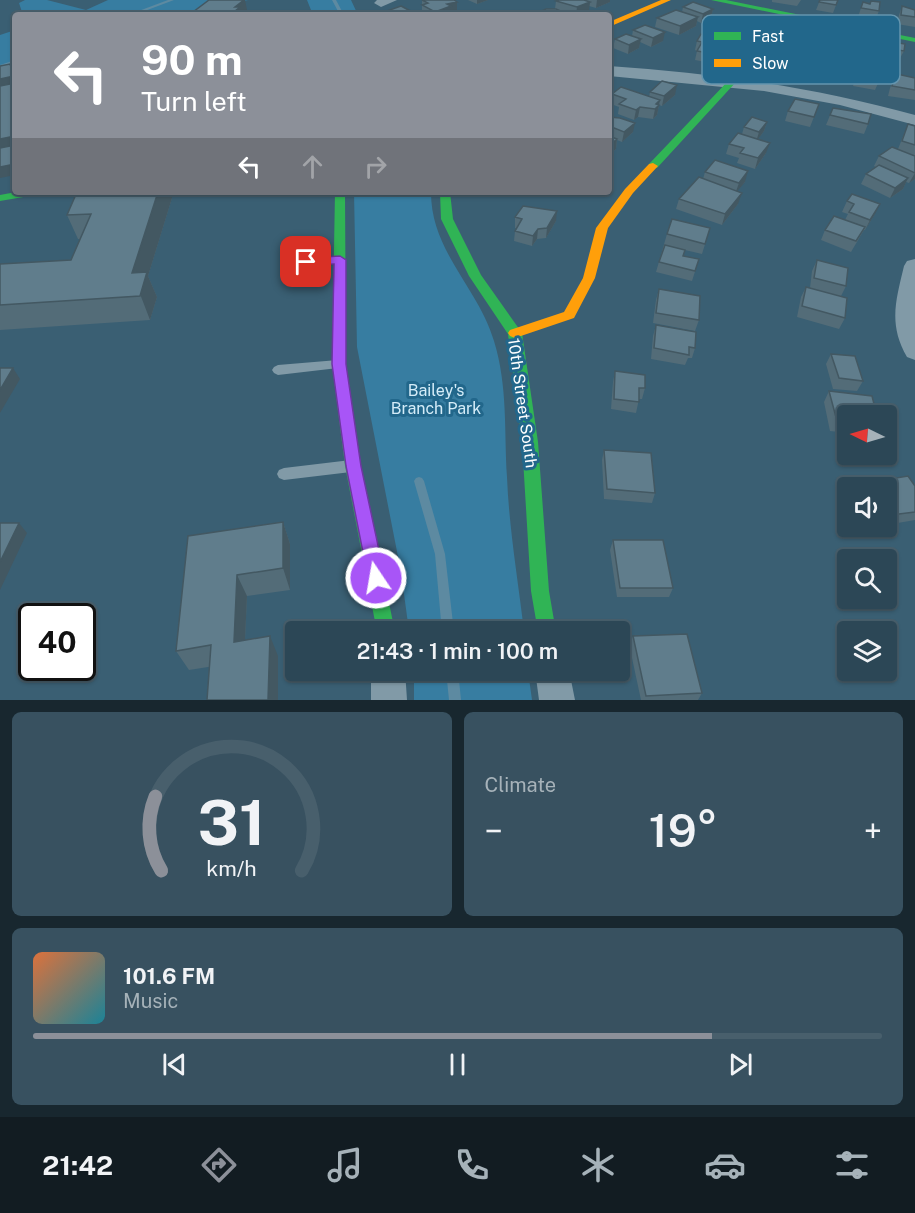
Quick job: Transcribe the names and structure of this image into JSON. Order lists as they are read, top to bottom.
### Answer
{
  "streets": {
    "street": ["10th Street South"]
  },
  "parks": ["Bailey's Branch Park"],
  "legend": ["Fast", "Slow"],
  "north": "left",
  "page": {
    "turn": ["90 m", "Turn left"],
    "limit": "40",
    "trip": "21:43 · 1 min · 100 m",
    "tile": "Climate",
    "heat": ["−", "19°", "+"],
    "song": ["101.6 FM", "Music"],
    "tabs": "21:42",
    "gauge": ["31", "km/h"]
  }
}
